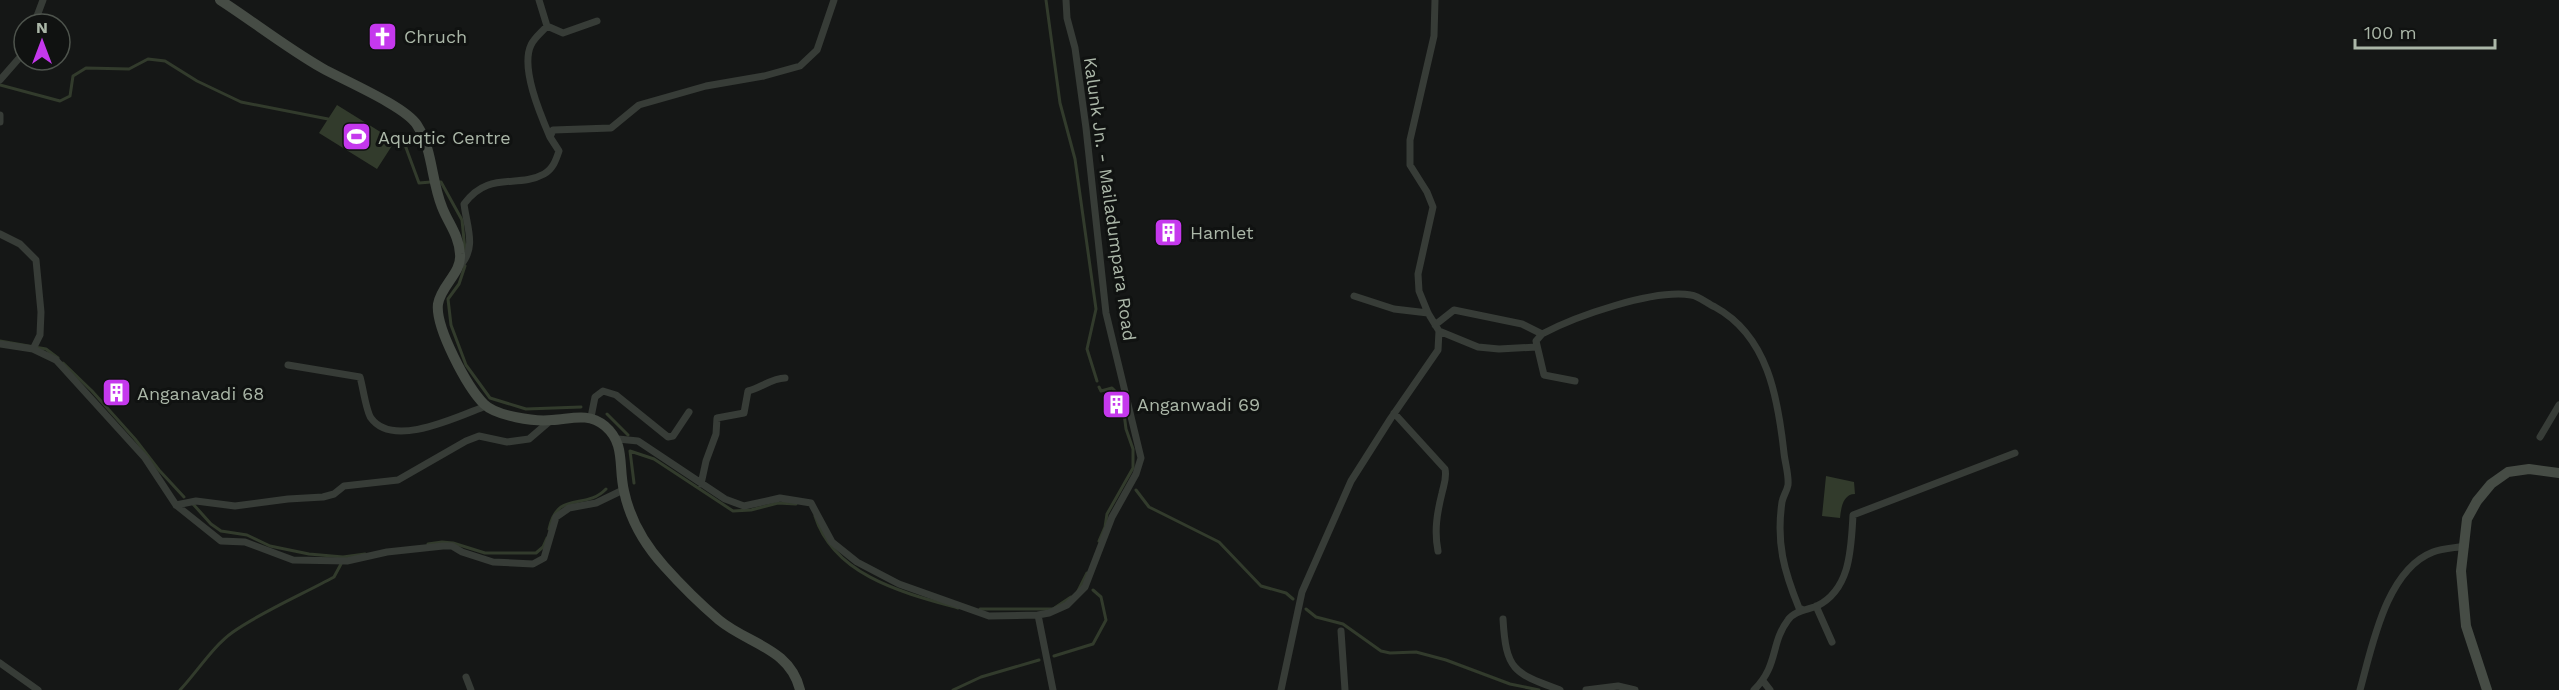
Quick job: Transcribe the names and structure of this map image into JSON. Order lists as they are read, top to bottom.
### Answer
{
  "streets": {
    "street": ["Kalunk Jn. - Mailadumpara Road"]
  },
  "places": {
    "church": ["Chruch"],
    "sports": ["Aquqtic Centre"],
    "building": ["Hamlet", "Anganavadi 68", "Anganwadi 69"]
  },
  "scale_bar": "100 m",
  "north": "top"
}
